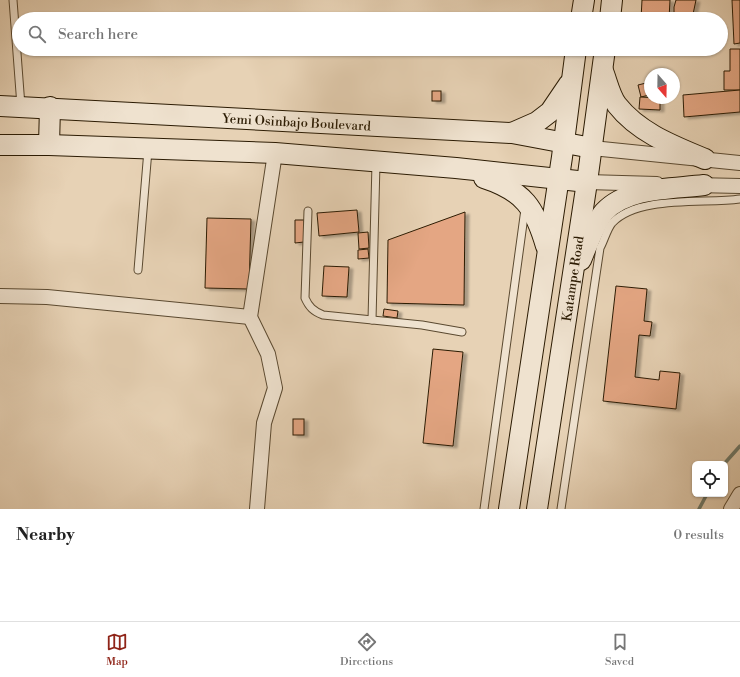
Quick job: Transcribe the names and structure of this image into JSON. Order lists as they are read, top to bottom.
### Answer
{
  "streets": {
    "main road": ["Yemi Osinbajo Boulevard", "Katampe Road"]
  },
  "crossings": [
    ["Yemi Osinbajo Boulevard", "Katampe Road"]
  ],
  "north": "bottom",
  "page": {
    "search": "Search here",
    "heading": ["Nearby", "0 results"],
    "nav": ["Map", "Directions", "Saved"]
  }
}
